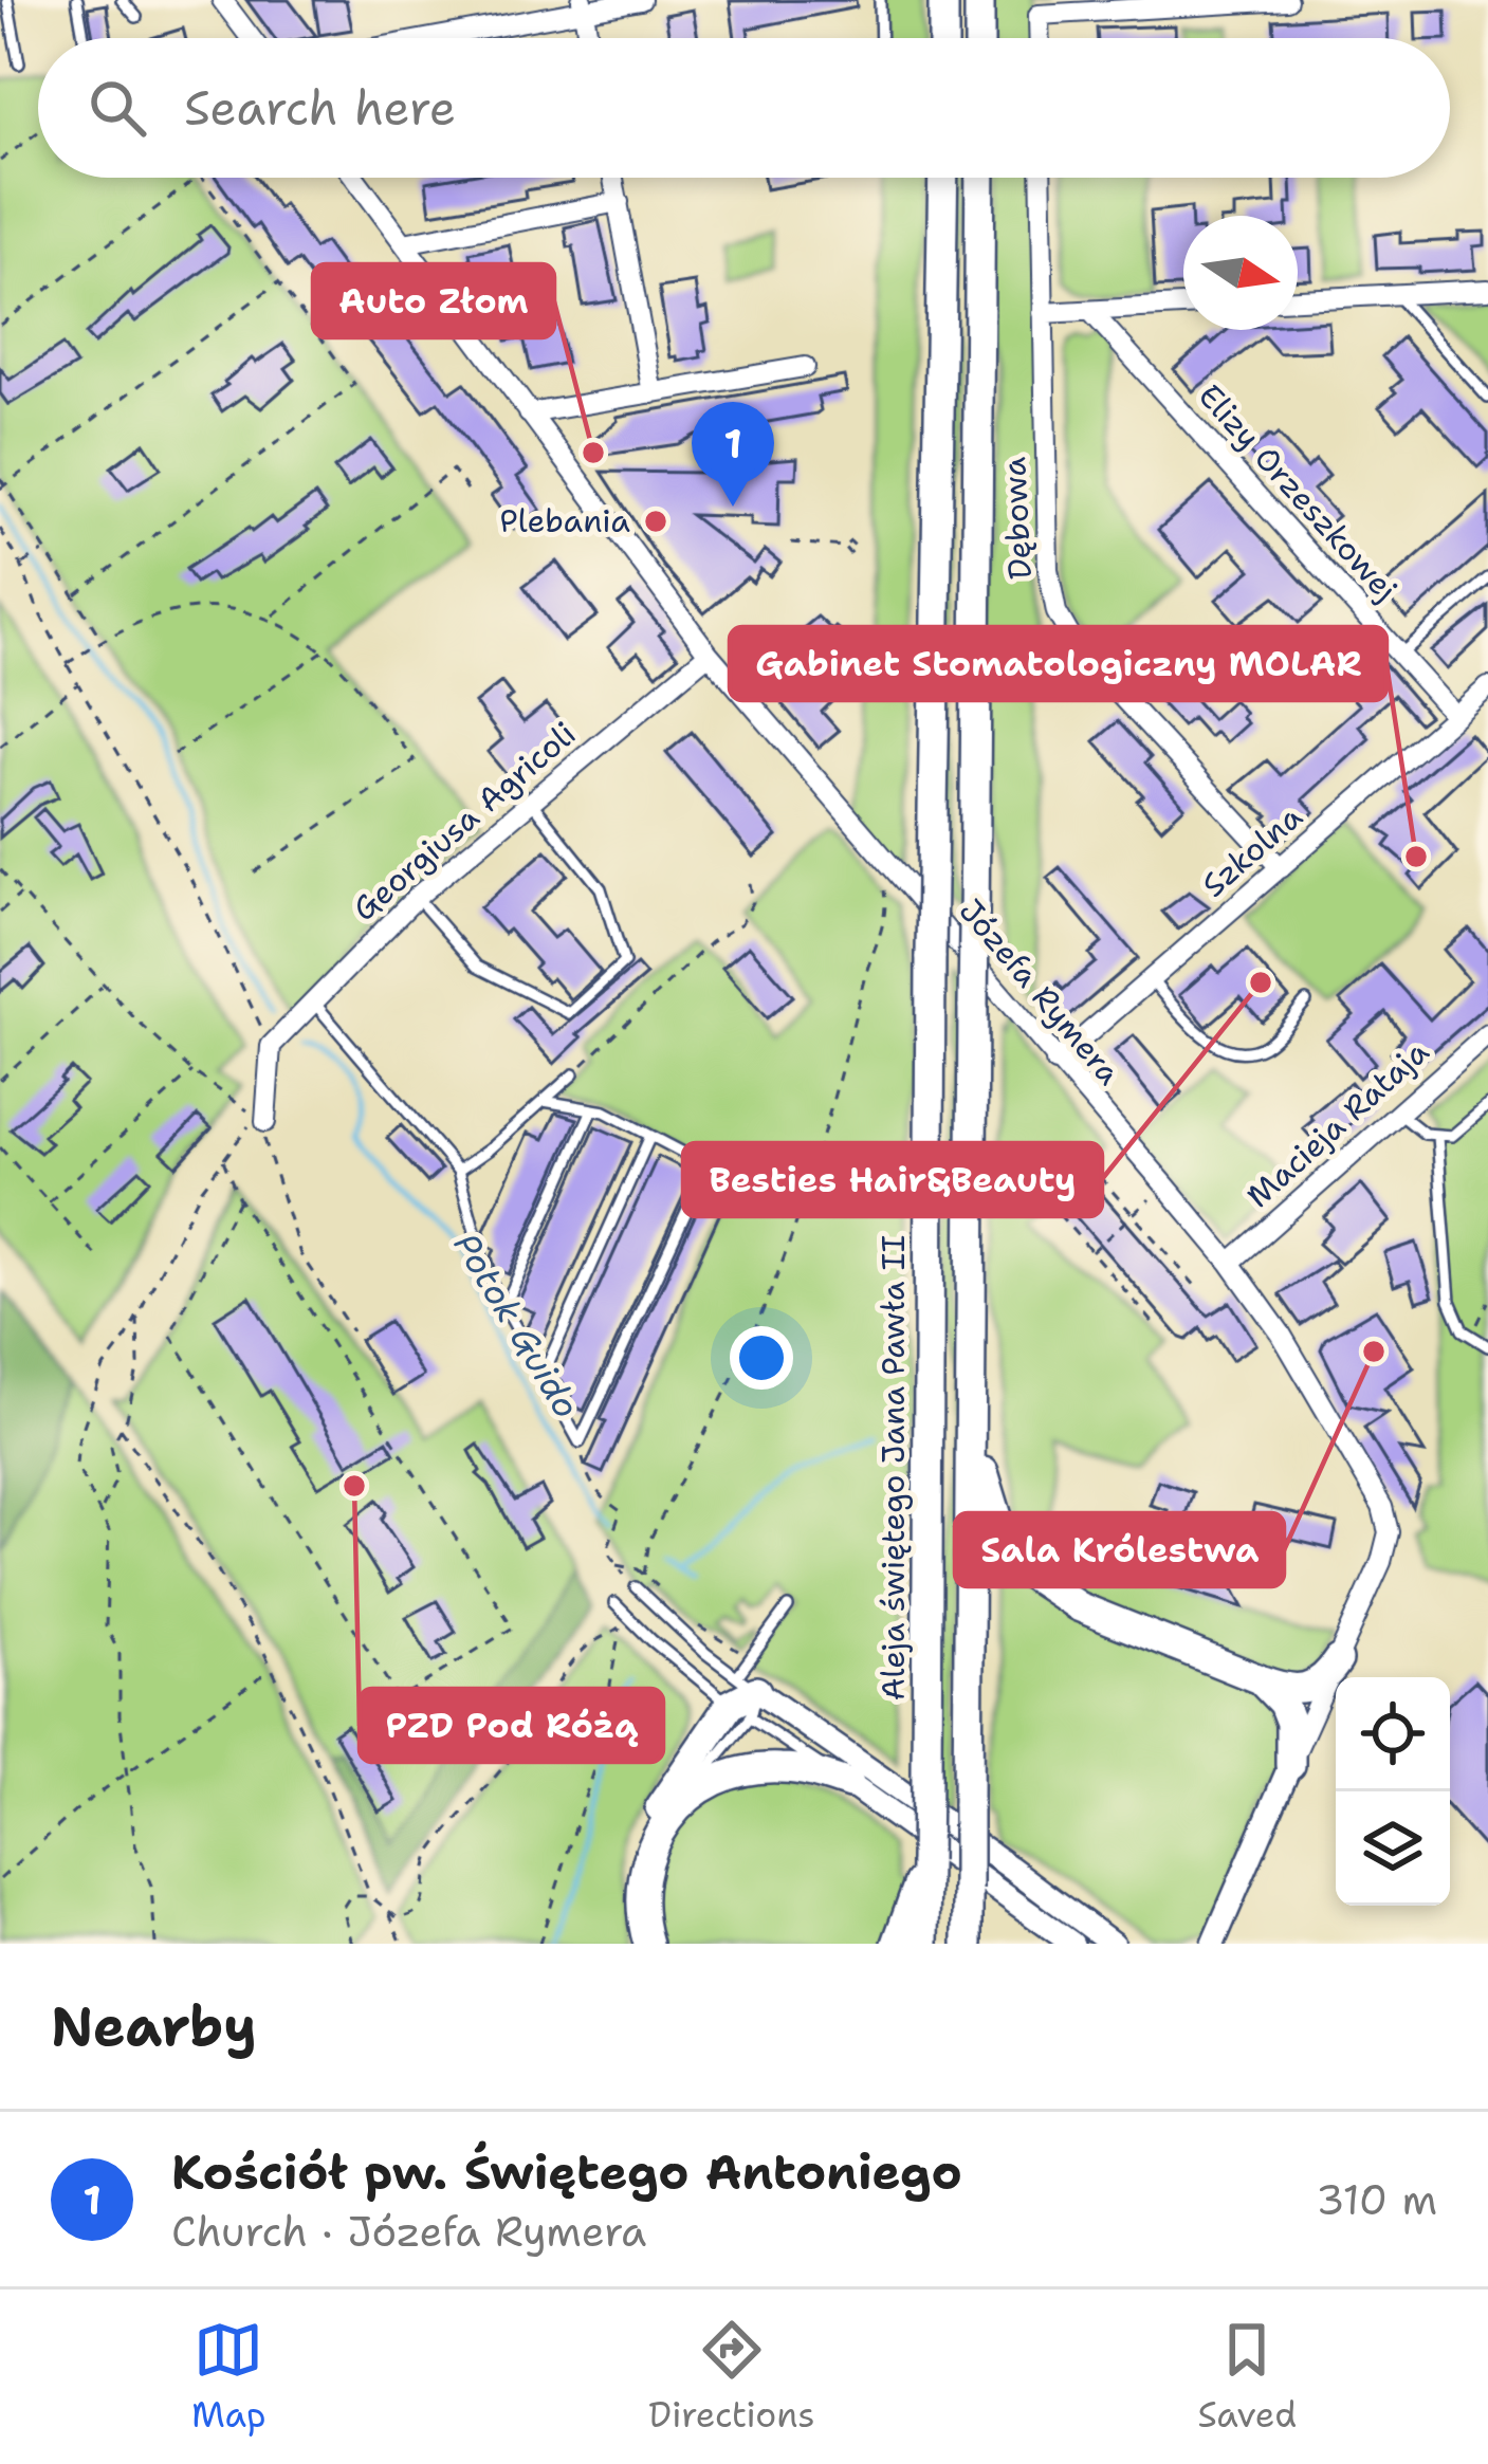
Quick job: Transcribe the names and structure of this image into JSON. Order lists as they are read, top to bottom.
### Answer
{
  "streets": {
    "main road": ["Aleja świętego Jana Pawła II"],
    "street": [
      "Elizy Orzeszkowej",
      "Dębowa",
      "Georgiusa Agricoli",
      "Szkolna",
      "Józefa Rymera",
      "Macieja Rataja"
    ]
  },
  "crossings": [
    ["Elizy Orzeszkowej", "Szkolna"],
    ["Dębowa", "Szkolna"],
    ["Georgiusa Agricoli", "Józefa Rymera"],
    ["Szkolna", "Józefa Rymera"],
    ["Józefa Rymera", "Macieja Rataja"]
  ],
  "water": ["Potok Guido"],
  "places": [
    "Auto Złom",
    "Plebania",
    "Gabinet Stomatologiczny MOLAR",
    "Besties Hair&Beauty",
    "Sala Królestwa",
    "PZD Pod Różą"
  ],
  "north": "right",
  "page": {
    "search": "Search here",
    "pins": "1",
    "heading": "Nearby",
    "list": [
      {
        "mark": "1",
        "name": "Kościół pw. Świętego Antoniego",
        "note": "Church · Józefa Rymera",
        "value": "310 m"
      }
    ],
    "nav": ["Map", "Directions", "Saved"]
  }
}
